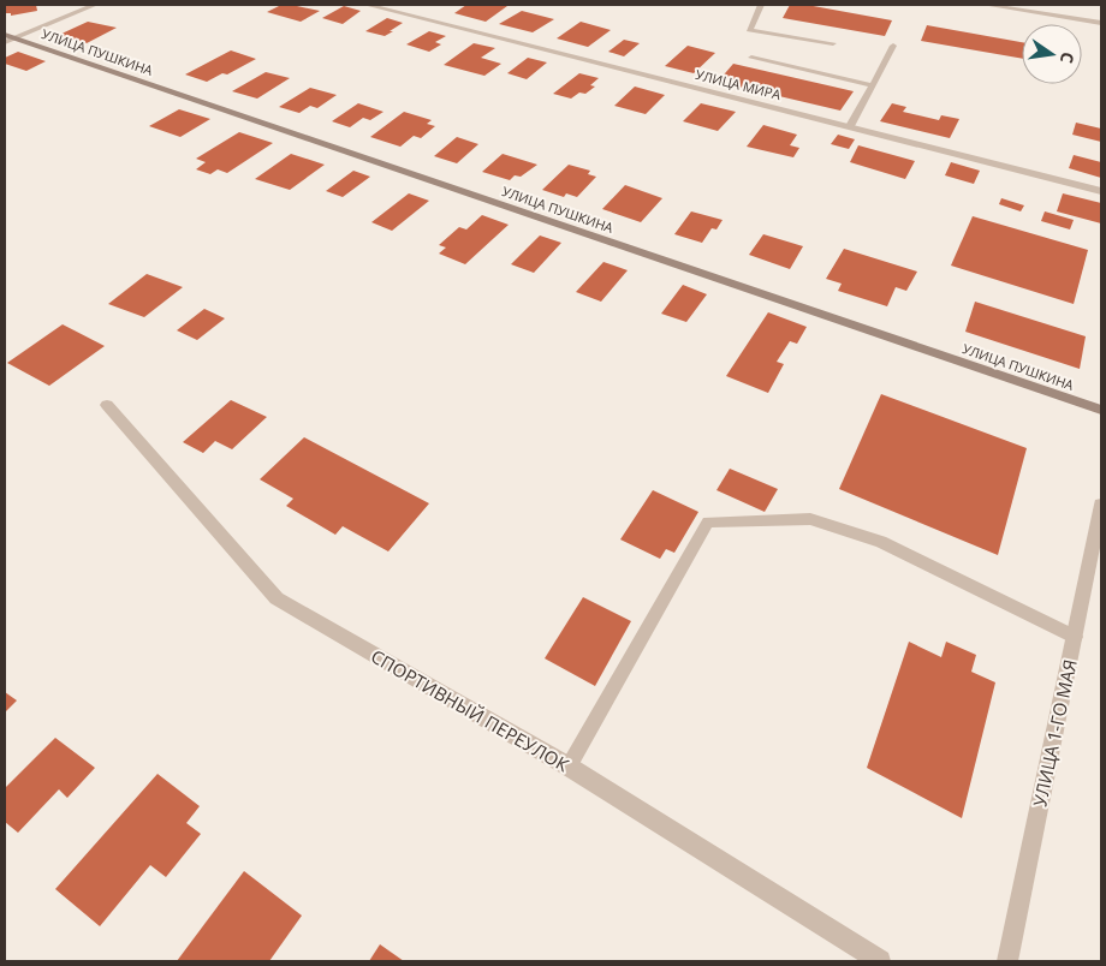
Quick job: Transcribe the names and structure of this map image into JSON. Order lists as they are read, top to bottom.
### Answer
{
  "streets": {
    "main road": ["УЛИЦА ПУШКИНА"],
    "street": ["УЛИЦА МИРА", "СПОРТИВНЫЙ ПЕРЕУЛОК", "УЛИЦА 1-ГО МАЯ"]
  },
  "north": "right"
}
